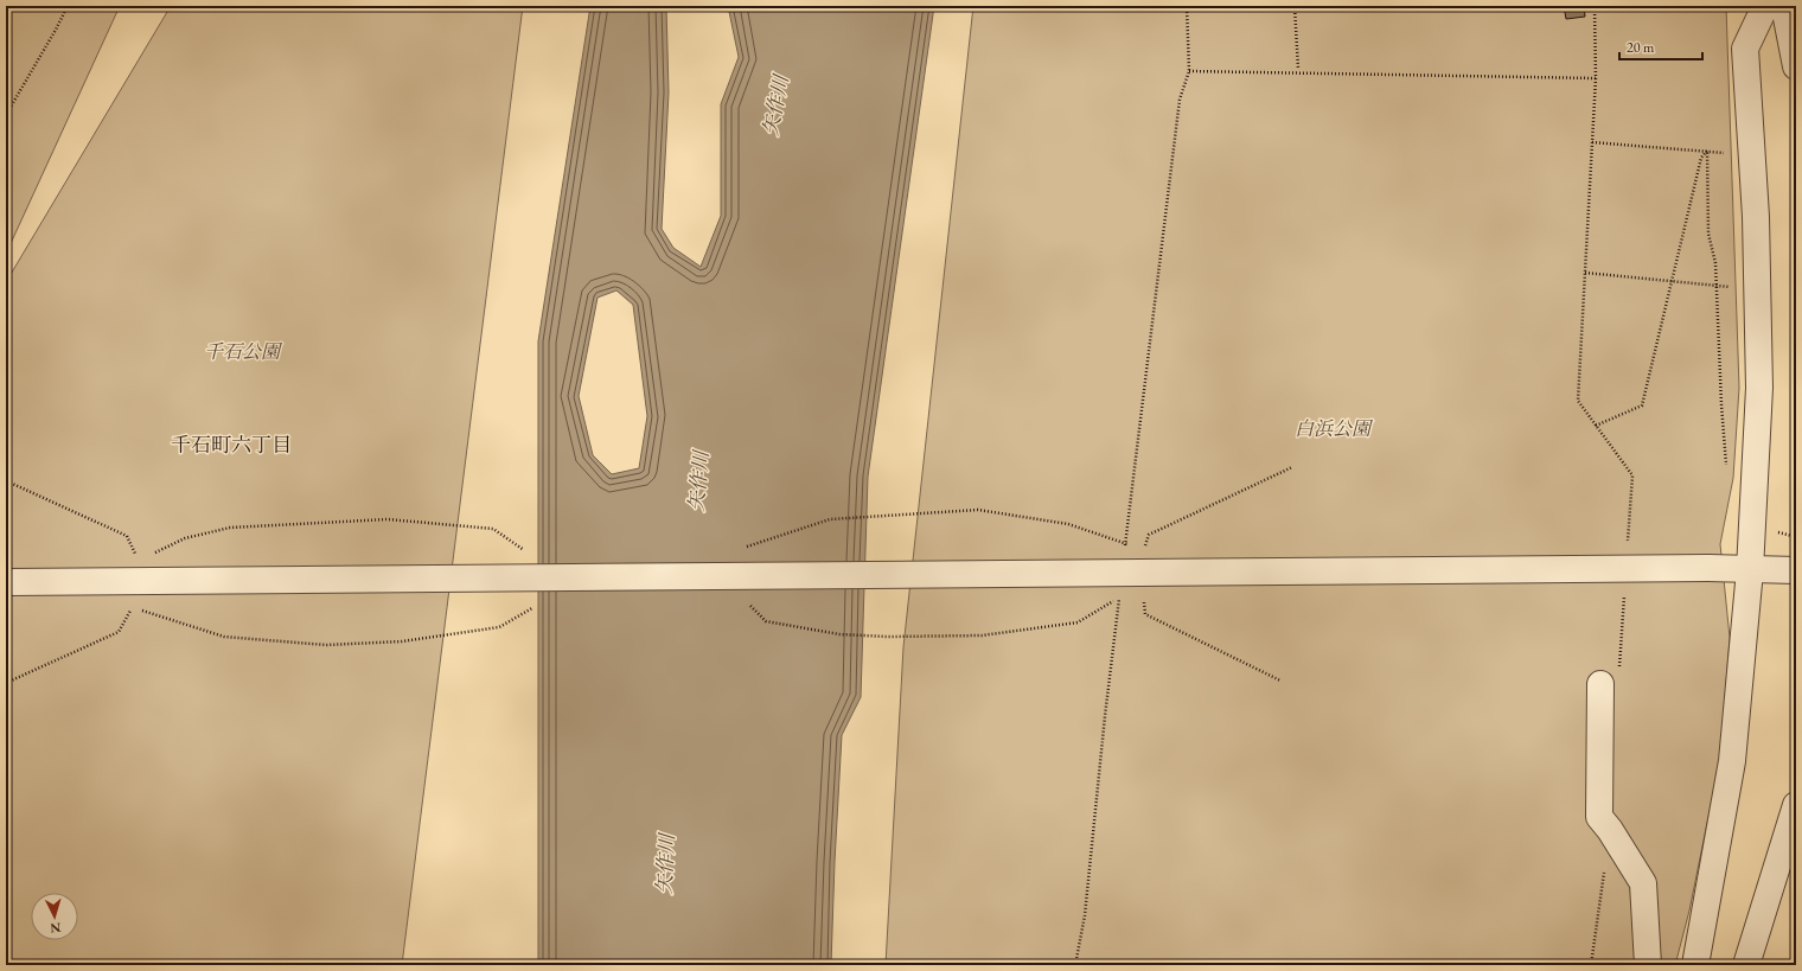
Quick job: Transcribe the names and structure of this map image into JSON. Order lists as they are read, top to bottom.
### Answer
{
  "districts": ["千石町六丁目"],
  "water": ["矢作川"],
  "parks": ["千石公園", "白浜公園"],
  "scale_bar": "20 m",
  "north": "bottom"
}
